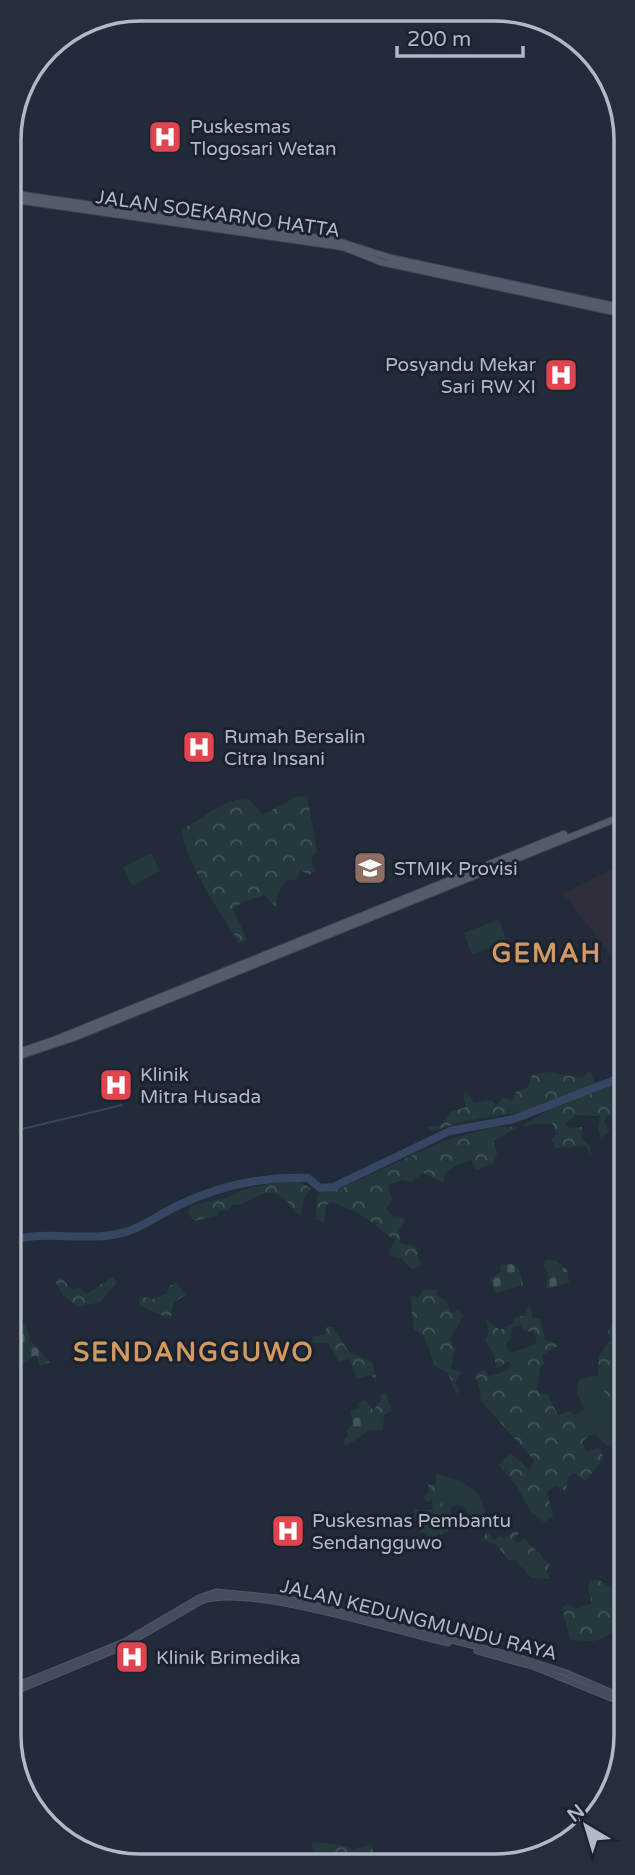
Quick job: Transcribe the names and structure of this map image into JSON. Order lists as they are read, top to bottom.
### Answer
{
  "streets": {
    "main road": ["JALAN SOEKARNO HATTA", "JALAN KEDUNGMUNDU RAYA"]
  },
  "districts": ["GEMAH", "SENDANGGUWO"],
  "places": {
    "hospital": [
      "Puskesmas Tlogosari Wetan",
      "Posyandu Mekar Sari RW XI",
      "Rumah Bersalin Citra Insani",
      "Klinik Mitra Husada",
      "Puskesmas Pembantu Sendangguwo",
      "Klinik Brimedika"
    ],
    "school or university": ["STMIK Provisi"]
  },
  "scale_bar": "200 m",
  "north": "top left"
}
